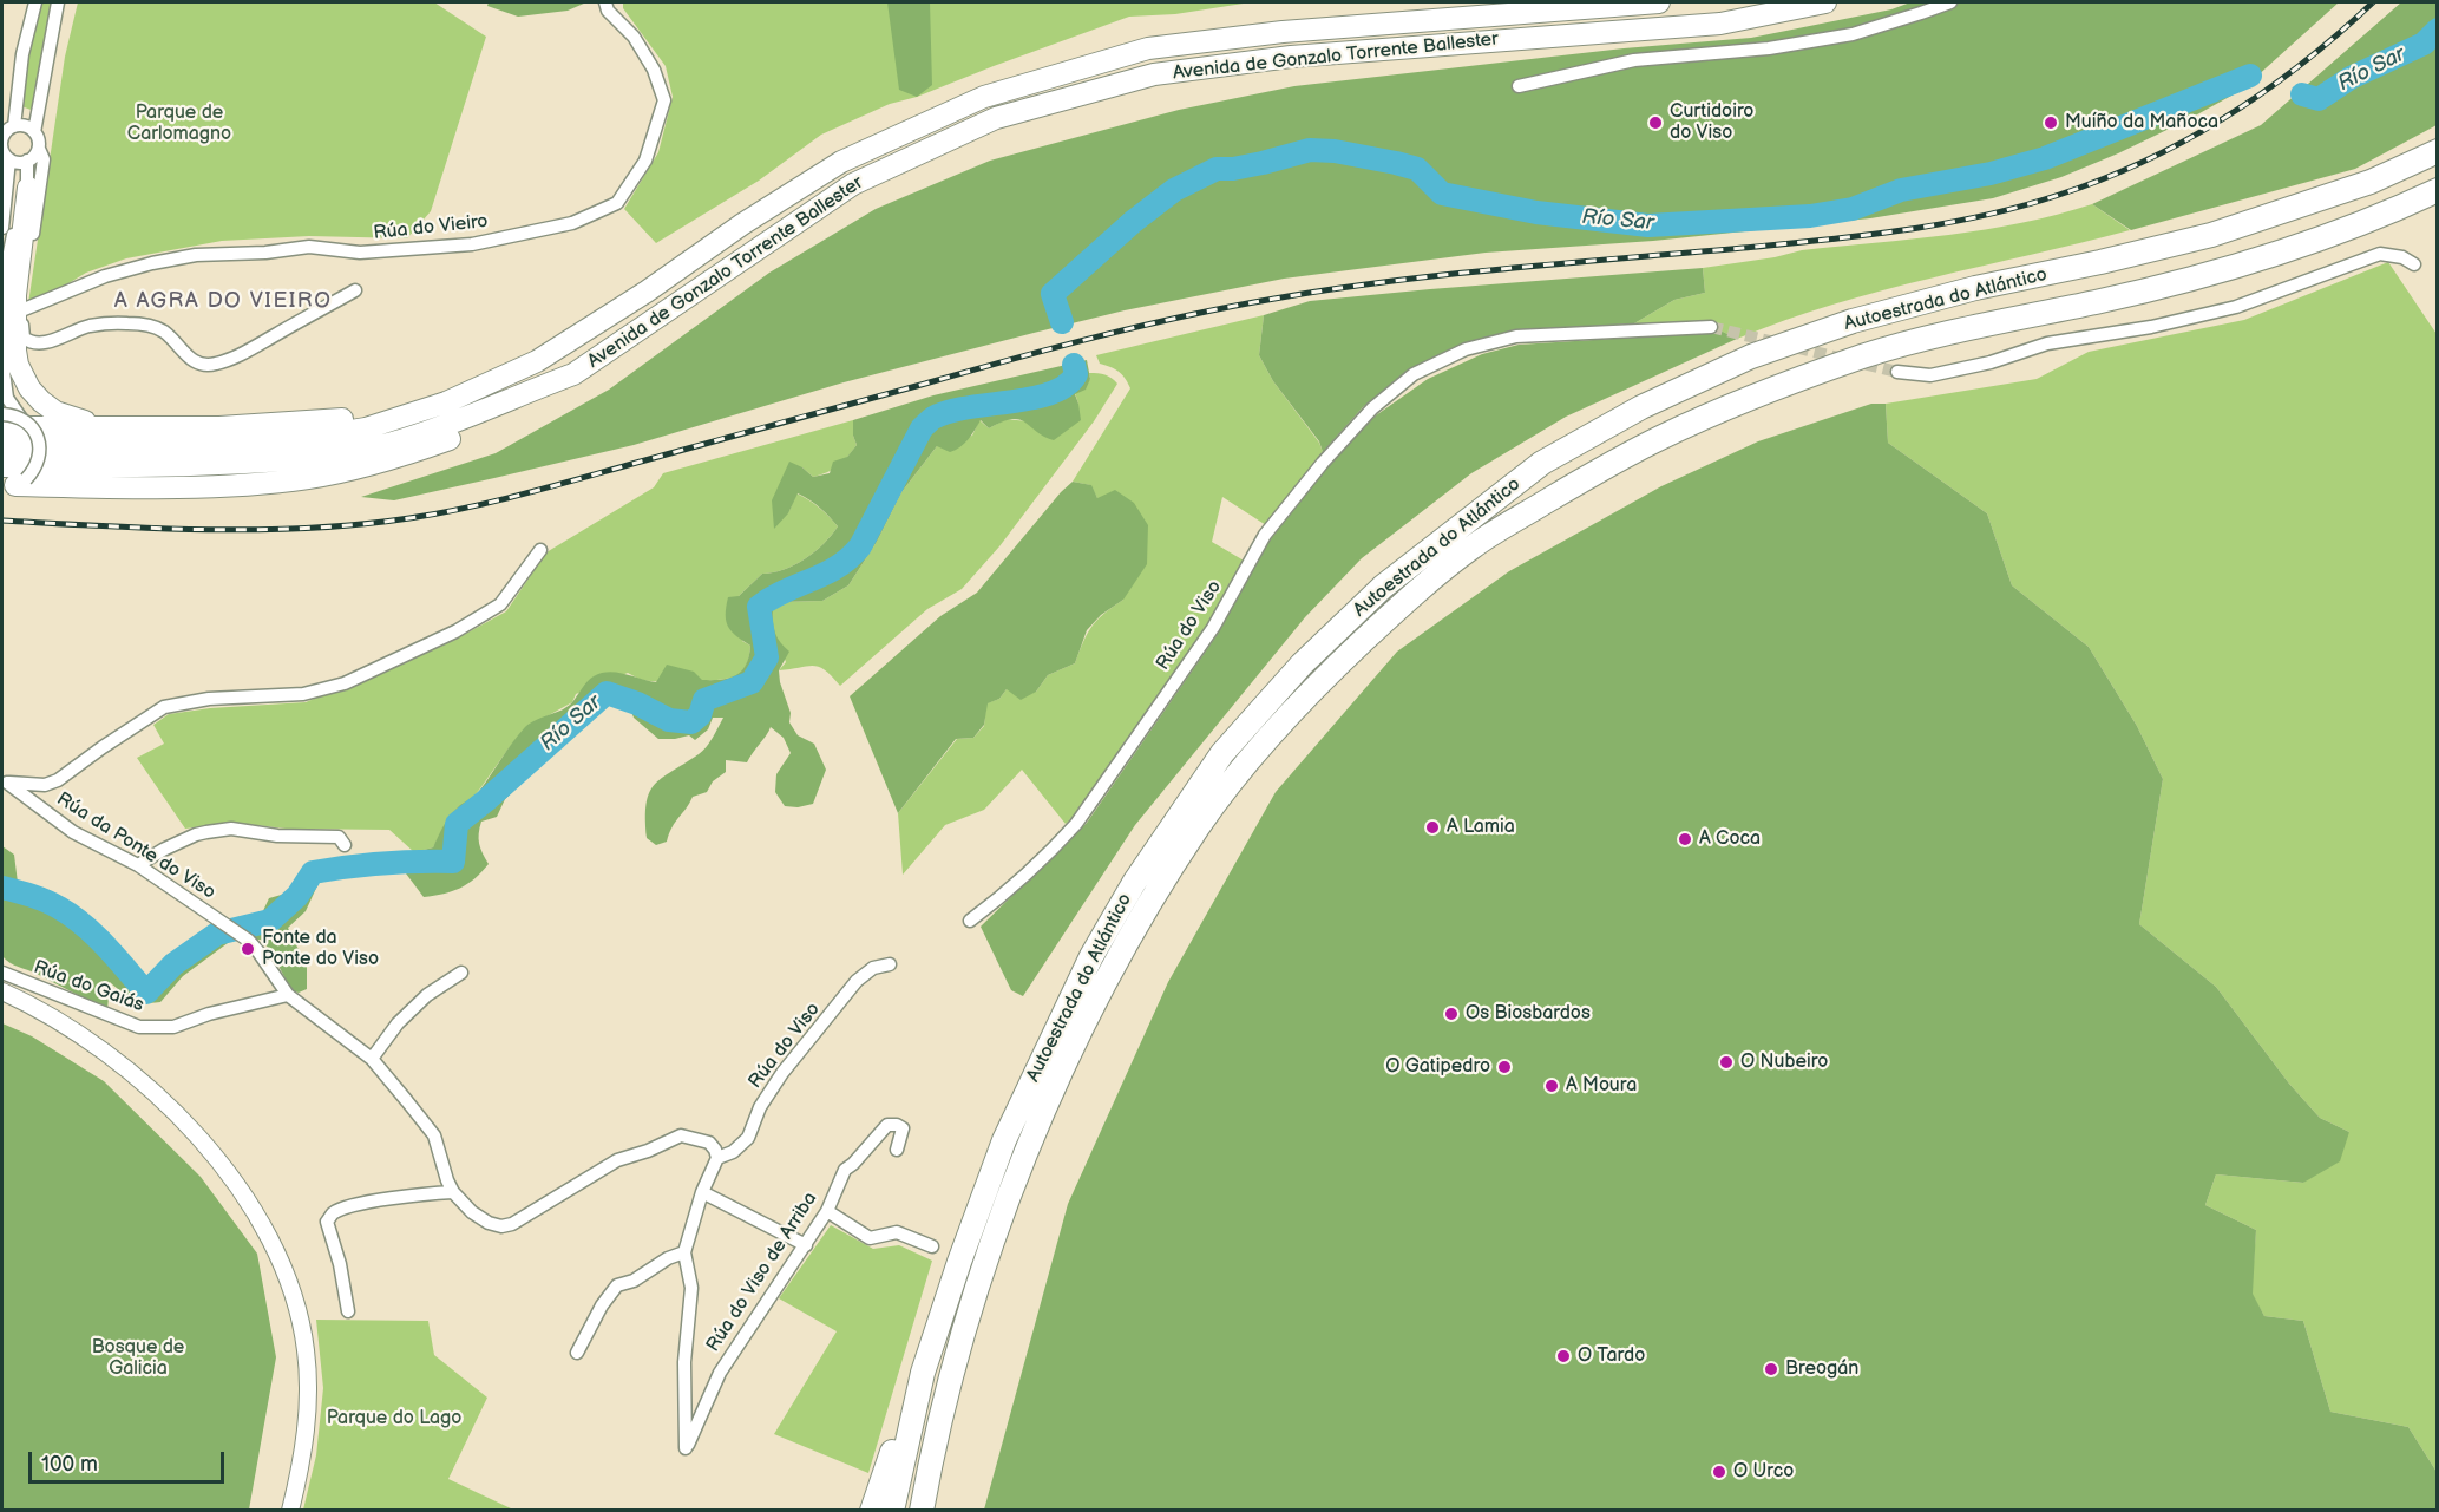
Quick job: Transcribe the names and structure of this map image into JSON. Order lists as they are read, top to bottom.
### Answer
{
  "streets": {
    "highway": ["Avenida de Gonzalo Torrente Ballester", "Autoestrada do Atlántico"],
    "street": [
      "Rúa do Vieiro",
      "Rúa do Viso",
      "Rúa da Ponte do Viso",
      "Rúa do Gaiás",
      "Rúa do Viso de Arriba"
    ]
  },
  "crossings": [
    ["Rúa da Ponte do Viso", "Rúa do Gaiás"]
  ],
  "districts": ["A AGRA DO VIEIRO"],
  "water": ["Río Sar"],
  "parks": ["Parque de Carlomagno", "Bosque de Galicia", "Parque do Lago"],
  "places": [
    "Curtidoiro do Viso",
    "Muíño da Mañoca",
    "A Lamia",
    "A Coca",
    "Fonte da Ponte do Viso",
    "Os Biosbardos",
    "O Nubeiro",
    "O Gatipedro",
    "A Moura",
    "O Tardo",
    "Breogán",
    "O Urco"
  ],
  "scale_bar": "100 m"
}
